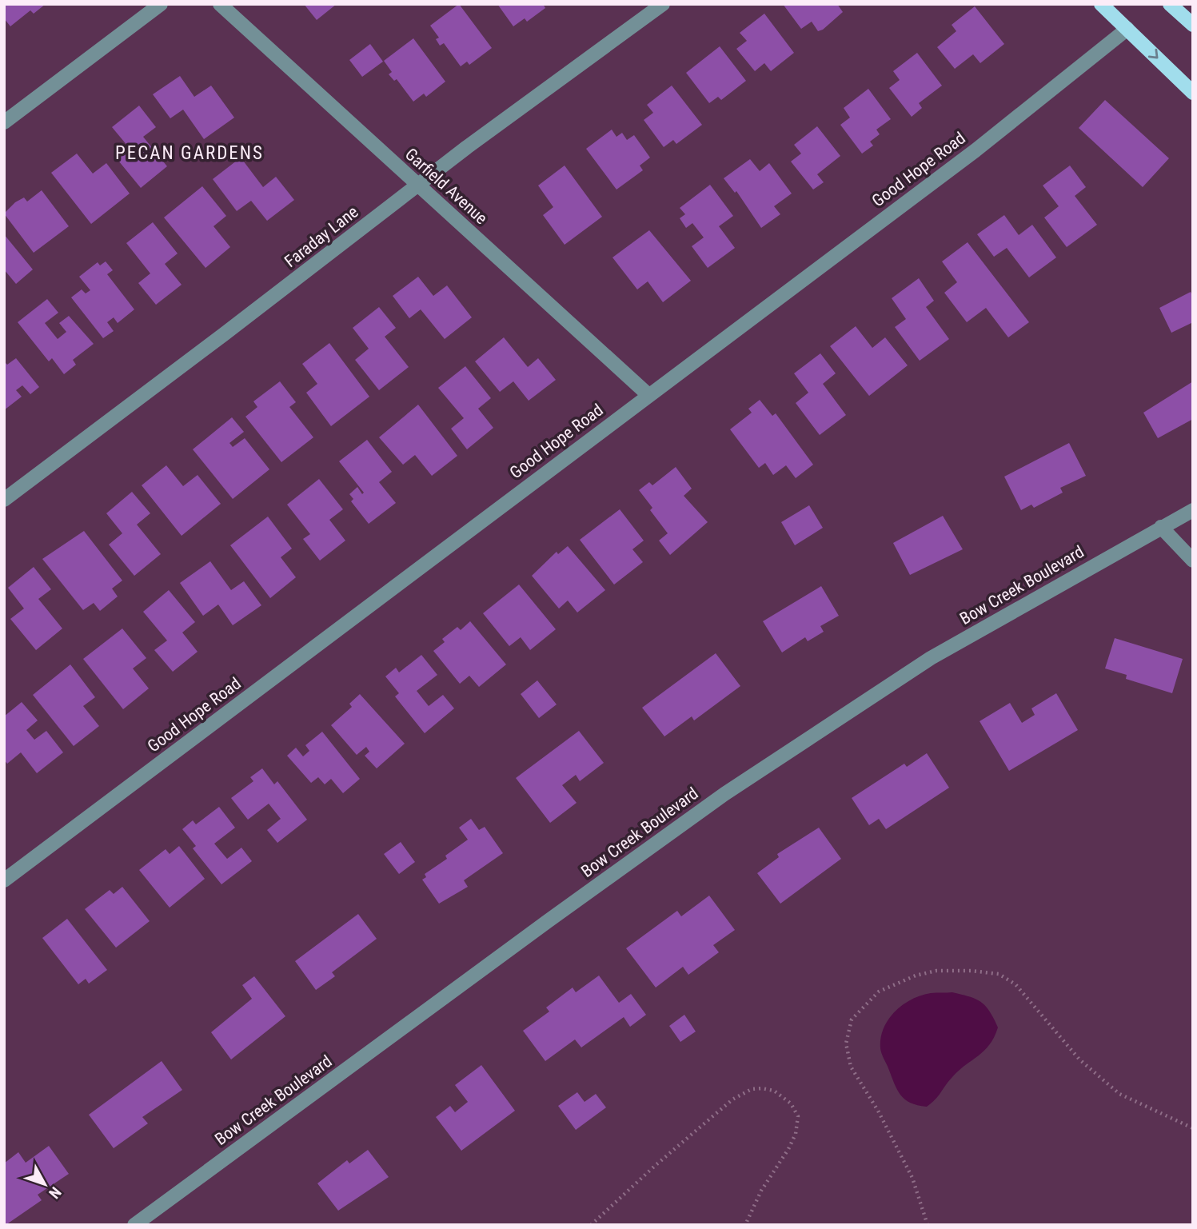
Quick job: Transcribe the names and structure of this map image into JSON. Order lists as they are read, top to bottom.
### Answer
{
  "streets": {
    "street": [
      "Good Hope Road",
      "Garfield Avenue",
      "Faraday Lane",
      "Bow Creek Boulevard"
    ]
  },
  "crossings": [
    ["Good Hope Road", "Garfield Avenue"],
    ["Garfield Avenue", "Faraday Lane"]
  ],
  "districts": ["PECAN GARDENS"],
  "north": "bottom right"
}
